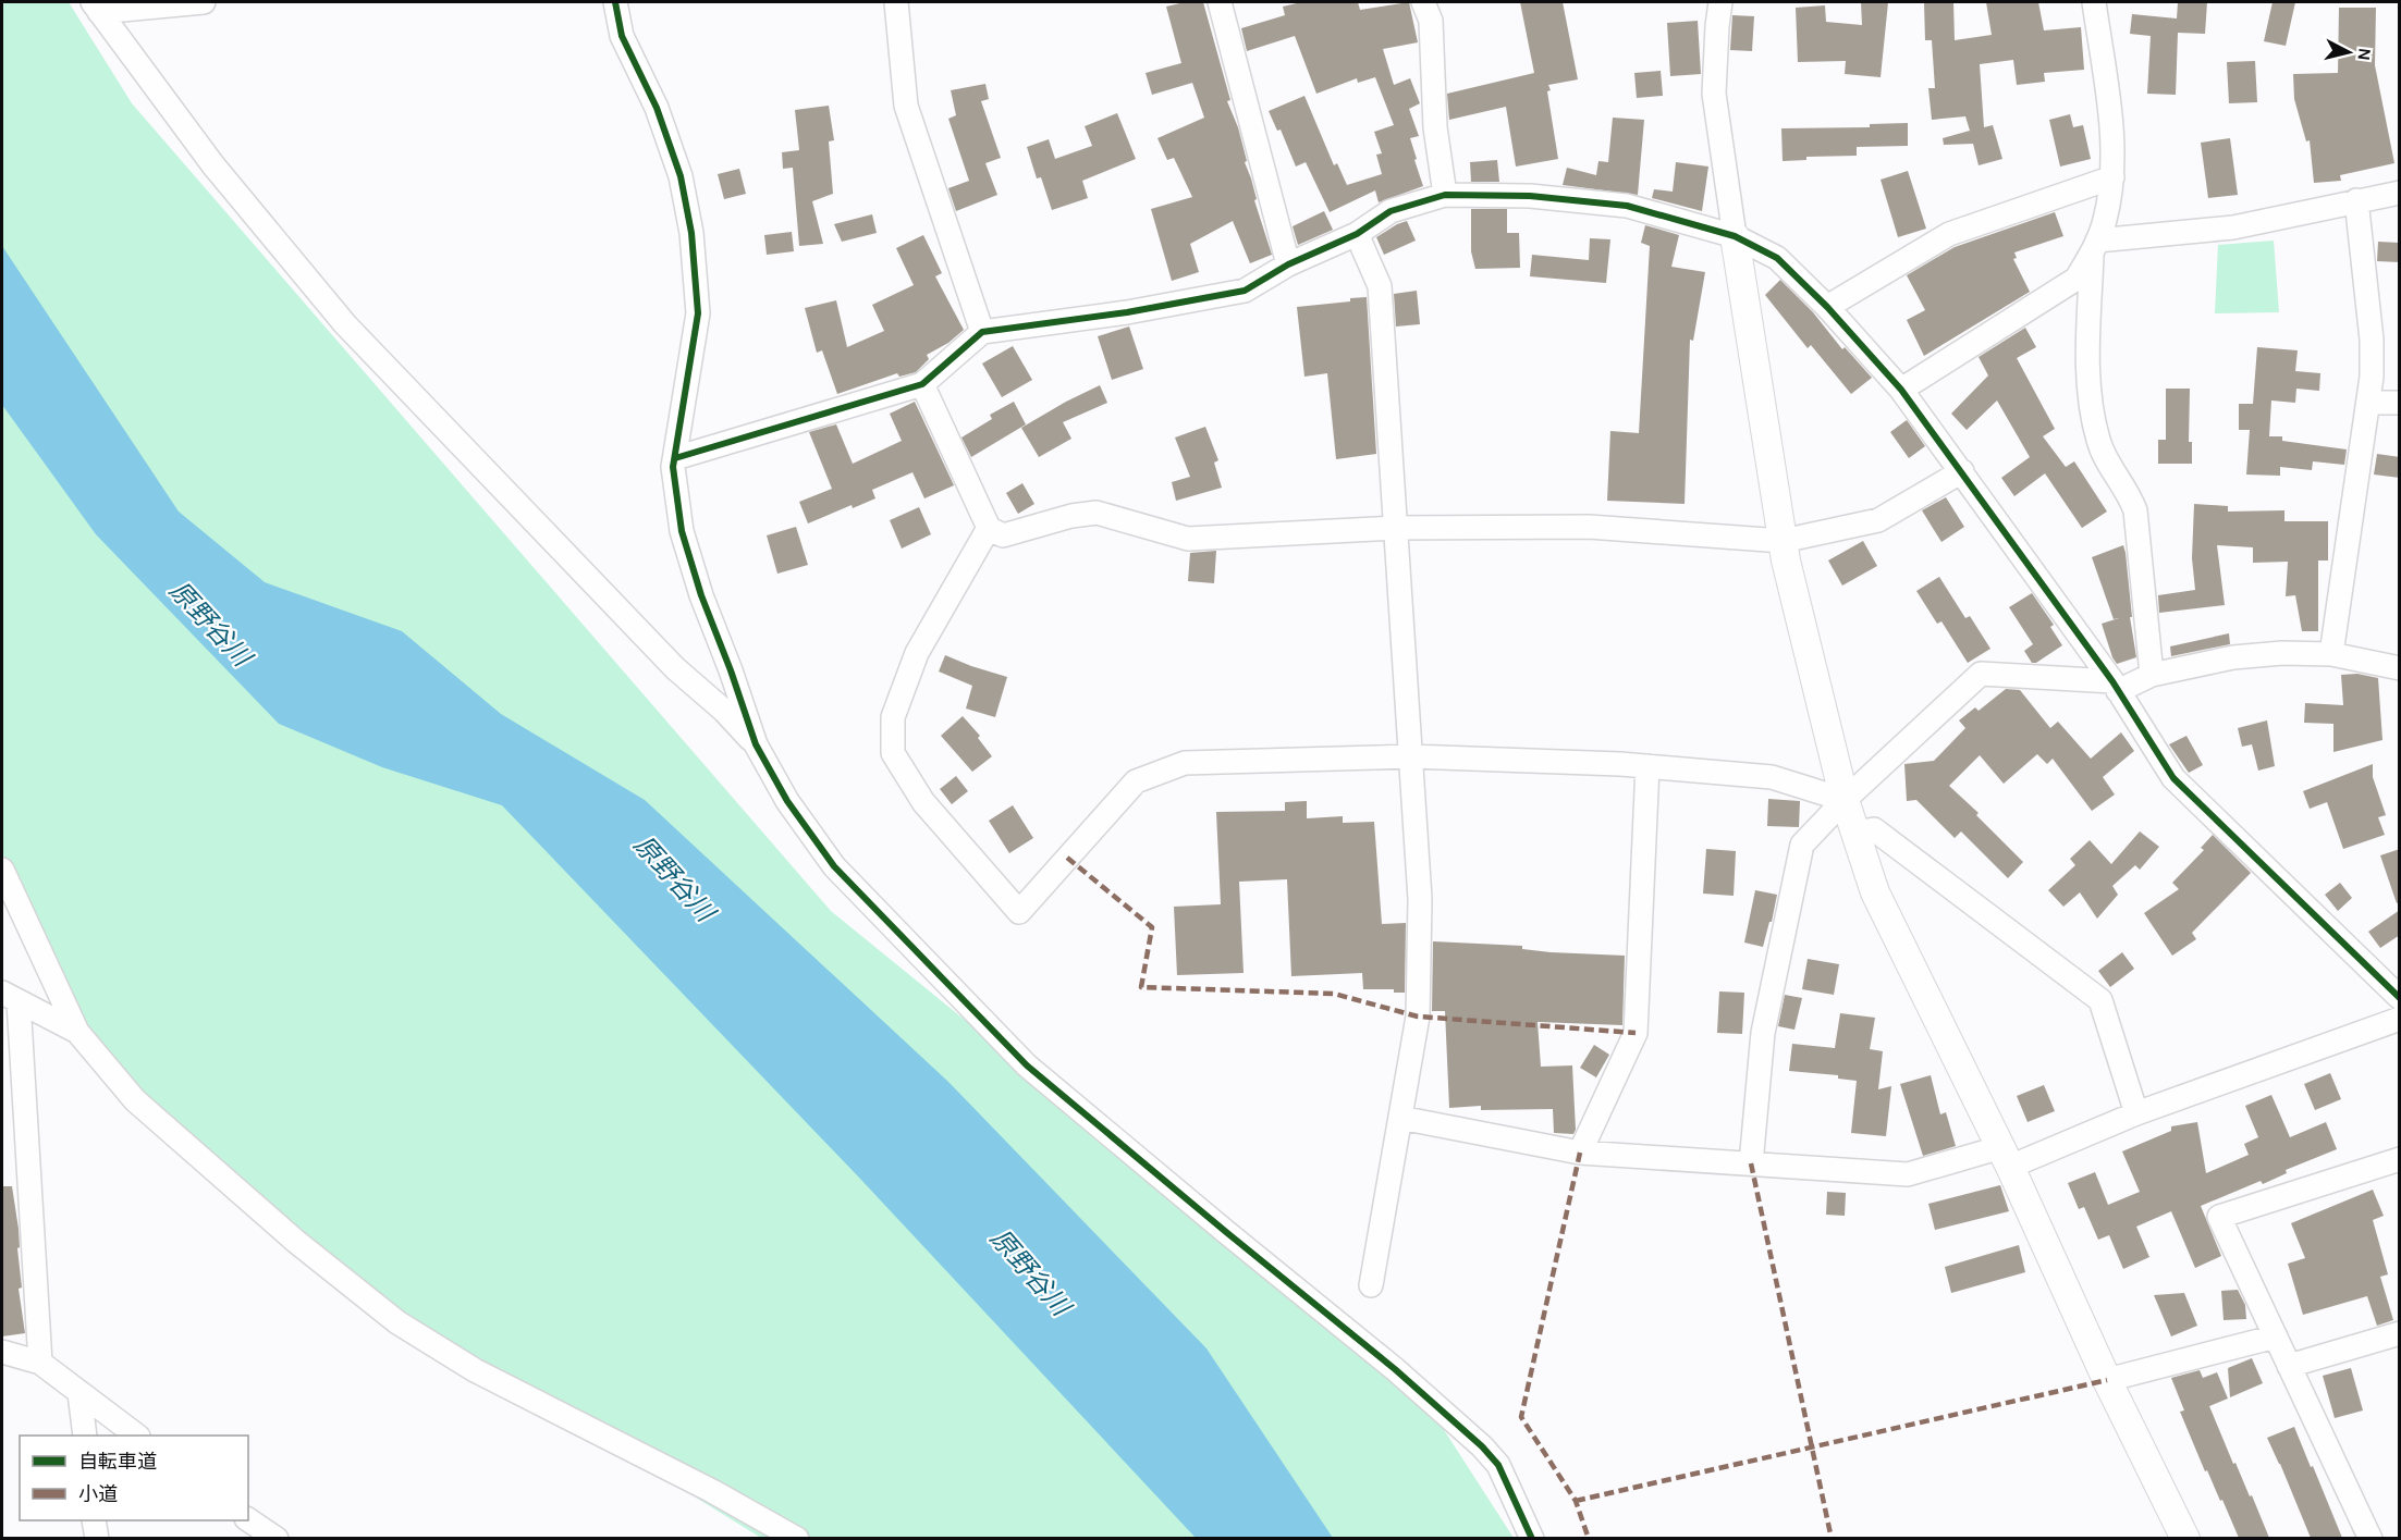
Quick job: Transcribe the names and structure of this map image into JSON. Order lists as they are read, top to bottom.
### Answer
{
  "water": ["原野谷川"],
  "legend": ["自転車道", "小道"],
  "north": "right"
}
